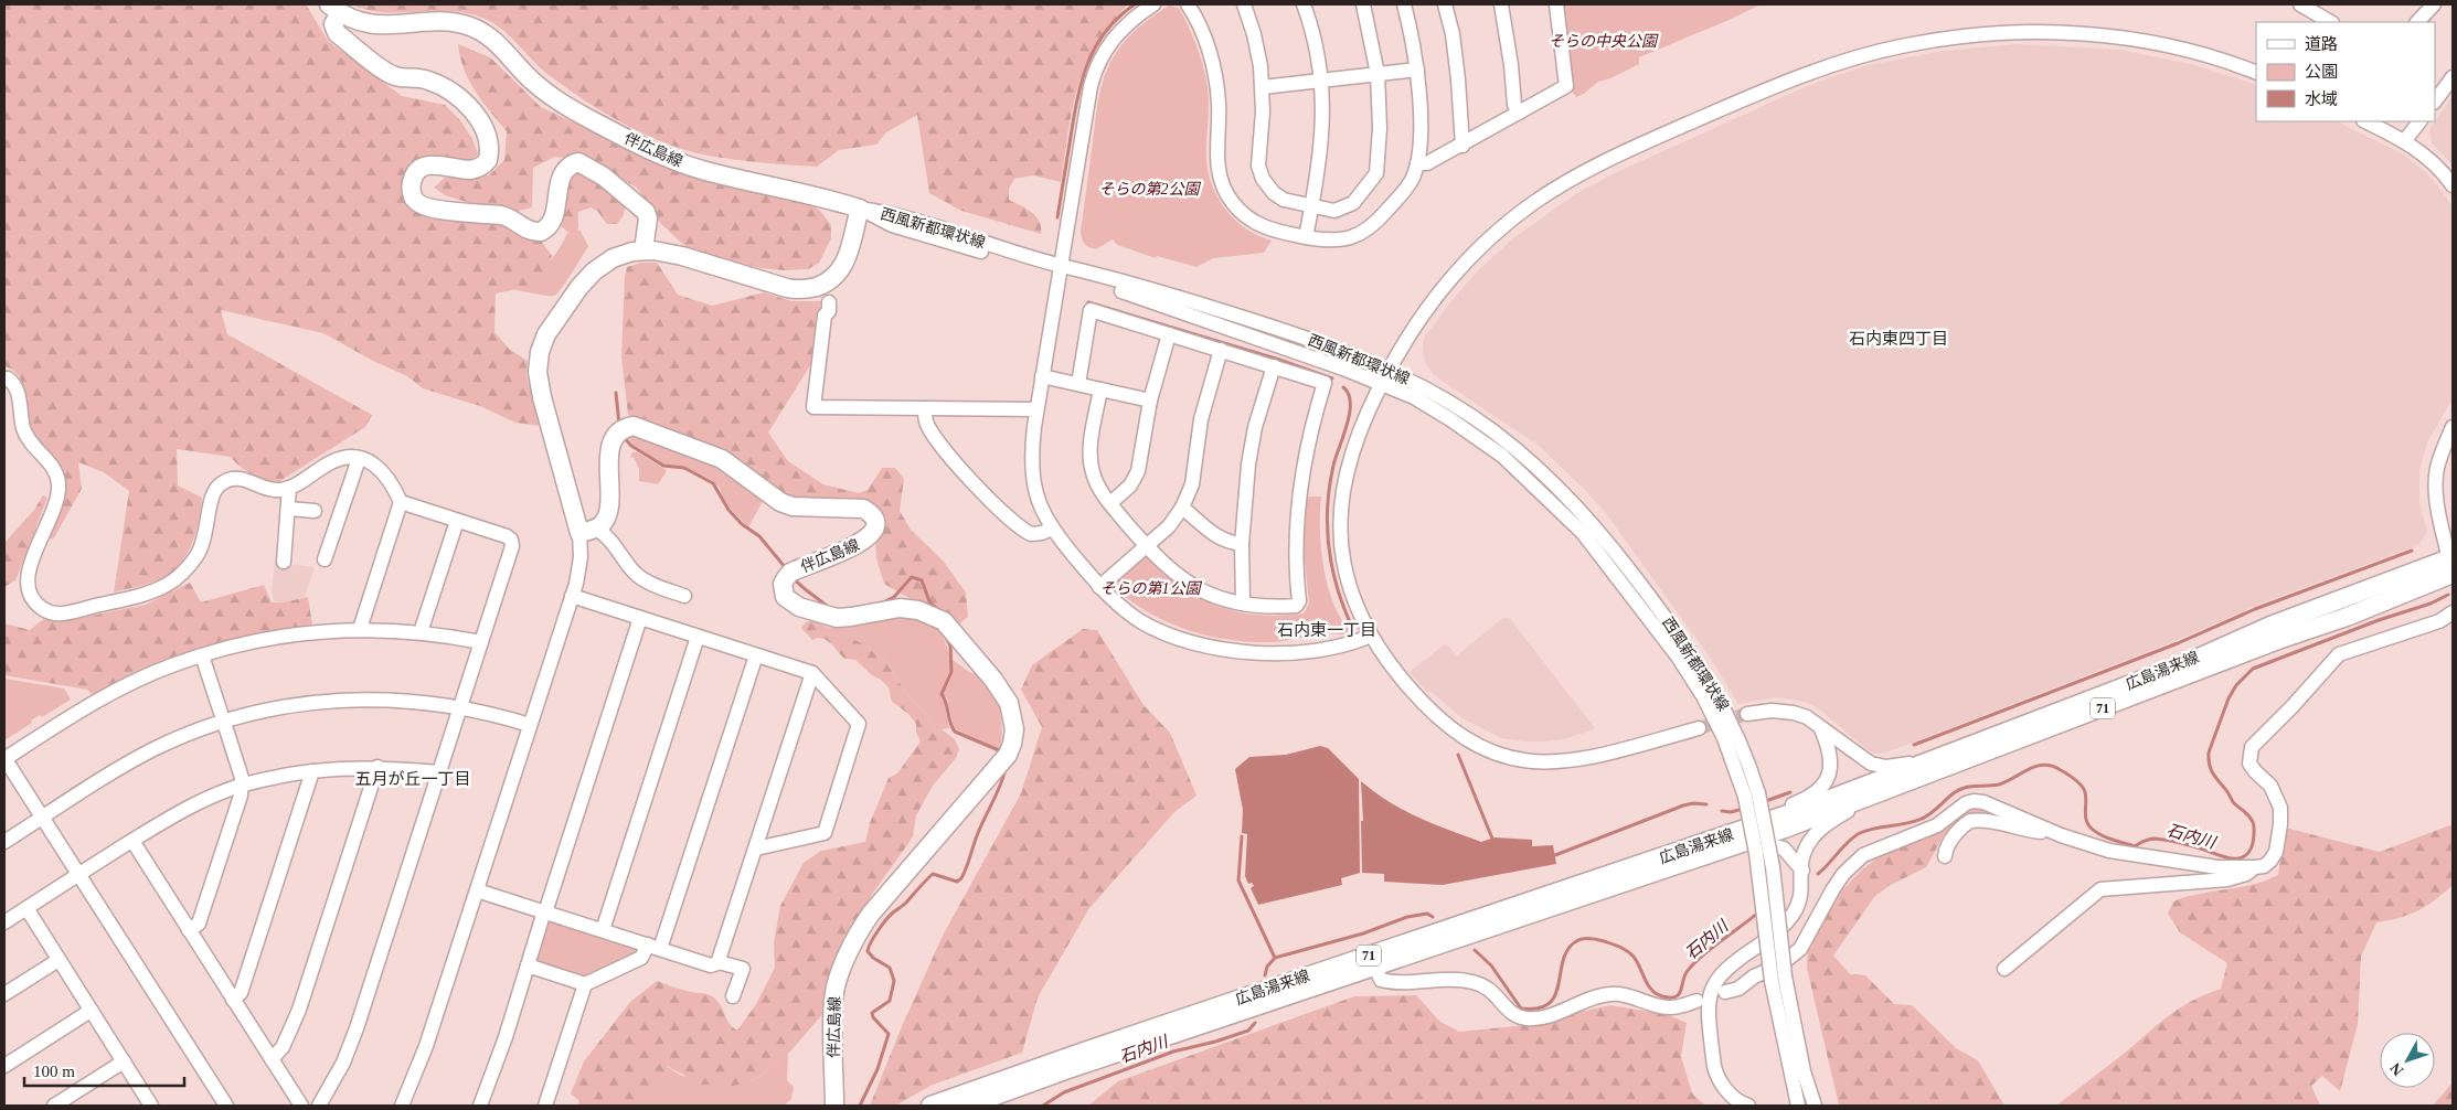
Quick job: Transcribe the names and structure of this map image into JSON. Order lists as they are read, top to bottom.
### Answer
{
  "streets": {
    "main road": ["伴広島線", "広島湯来線", "71"],
    "street": ["西風新都環状線"]
  },
  "crossings": [
    ["伴広島線", "西風新都環状線"]
  ],
  "districts": ["石内東四丁目", "石内東一丁目", "五月が丘一丁目"],
  "water": ["石内川"],
  "parks": ["そらの中央公園", "そらの第2公園", "そらの第1公園"],
  "legend": ["道路", "公園", "水域"],
  "scale_bar": "100 m",
  "north": "bottom left"
}
